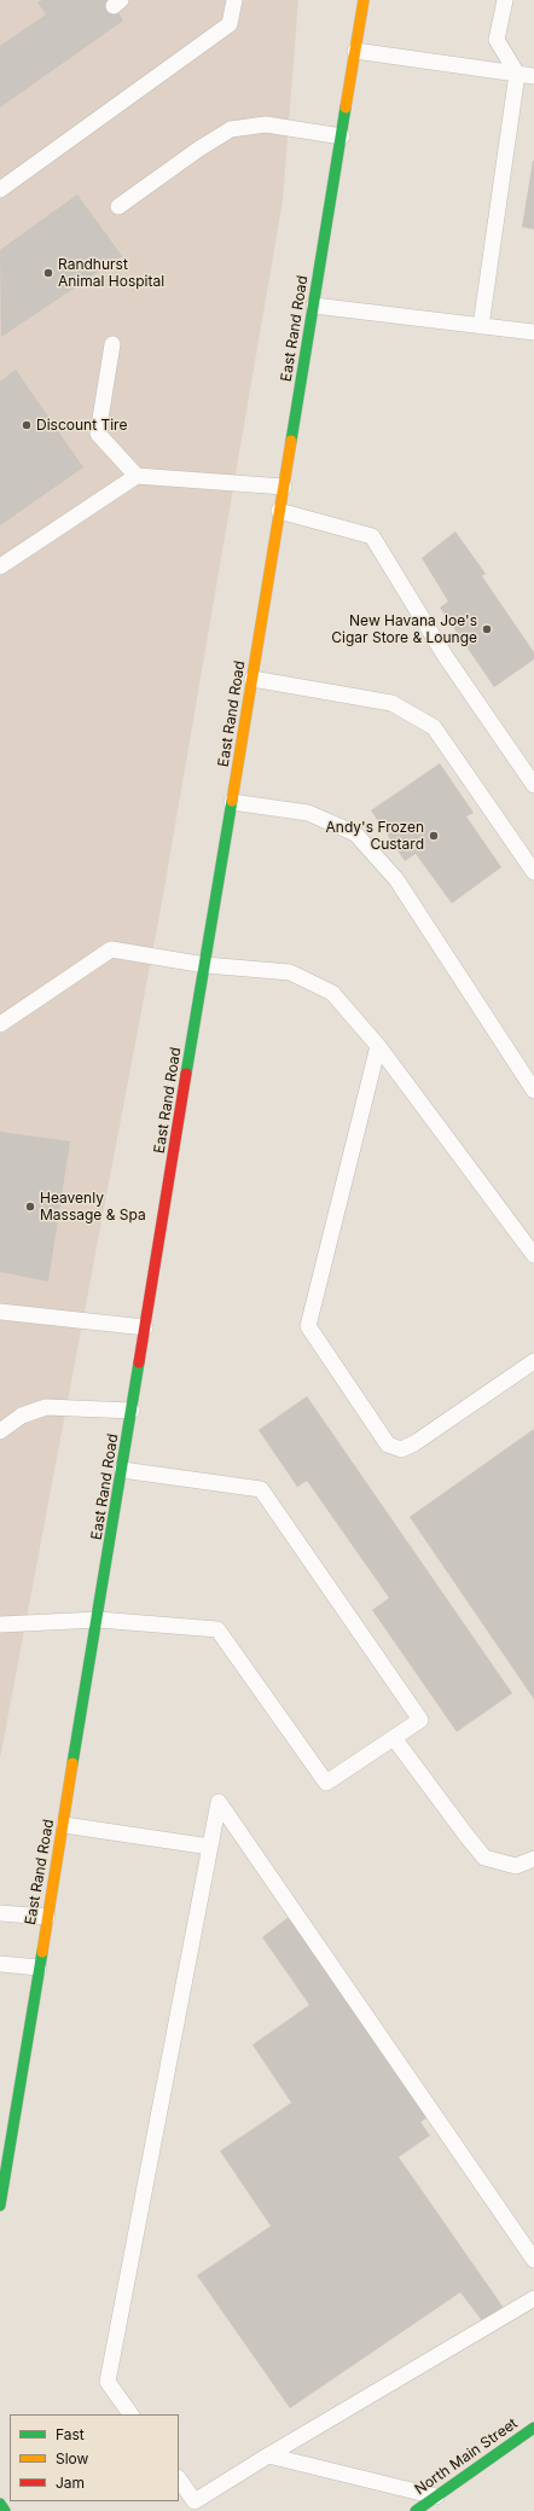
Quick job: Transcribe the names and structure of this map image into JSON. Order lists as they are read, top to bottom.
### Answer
{
  "streets": {
    "main road": ["East Rand Road", "North Main Street"]
  },
  "places": [
    "Randhurst Animal Hospital",
    "Discount Tire",
    "New Havana Joe's Cigar Store & Lounge",
    "Andy's Frozen Custard",
    "Heavenly Massage & Spa"
  ],
  "legend": ["Fast", "Slow", "Jam"]
}
